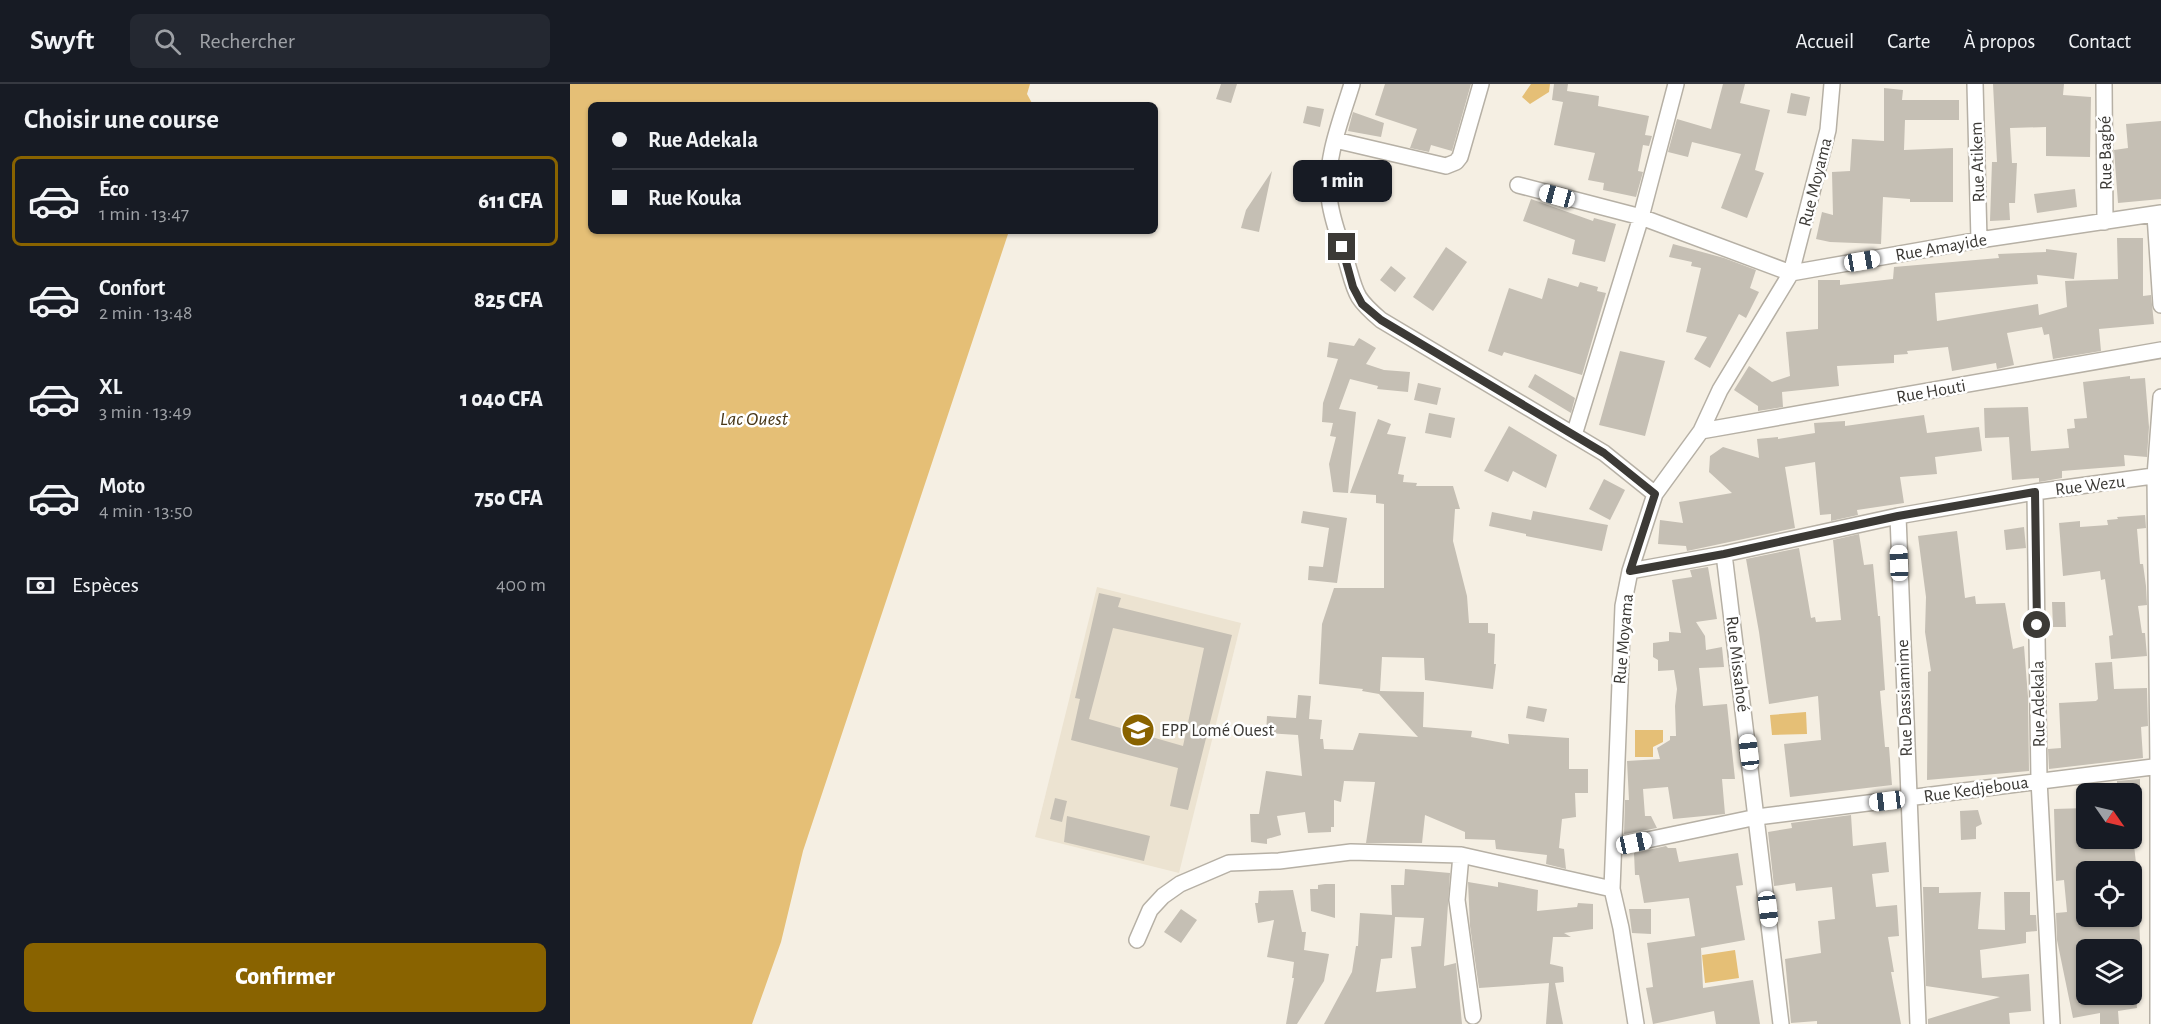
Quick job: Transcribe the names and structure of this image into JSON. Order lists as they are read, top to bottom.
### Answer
{
  "streets": {
    "street": [
      "Rue Bagbé",
      "Rue Atikem",
      "Rue Moyama",
      "Rue Amayide",
      "Rue Houti",
      "Rue Wezu",
      "Rue Missahoé",
      "Rue Dassiamime",
      "Rue Adekala",
      "Rue Kedjeboua"
    ]
  },
  "crossings": [
    ["Rue Bagbé", "Rue Amayide"],
    ["Rue Atikem", "Rue Amayide"],
    ["Rue Moyama", "Rue Amayide"],
    ["Rue Moyama", "Rue Houti"],
    ["Rue Moyama", "Rue Wezu"],
    ["Rue Moyama", "Rue Kedjeboua"],
    ["Rue Wezu", "Rue Missahoé"],
    ["Rue Wezu", "Rue Dassiamime"],
    ["Rue Wezu", "Rue Adekala"],
    ["Rue Missahoé", "Rue Kedjeboua"],
    ["Rue Dassiamime", "Rue Kedjeboua"],
    ["Rue Adekala", "Rue Kedjeboua"]
  ],
  "water": ["Lac Ouest"],
  "places": {
    "school or university": ["EPP Lomé Ouest"]
  },
  "north": "bottom right",
  "page": {
    "header": "Swyft",
    "search": "Rechercher",
    "nav": [
      "Accueil",
      "Carte",
      "À propos",
      "Contact"
    ],
    "heading": "Choisir une course",
    "banner": ["Rue Adekala", "Rue Kouka"],
    "list": [
      {
        "name": "Éco",
        "note": "1 min · 13:47",
        "value": "611 CFA"
      },
      {
        "name": "Confort",
        "note": "2 min · 13:48",
        "value": "825 CFA"
      },
      {
        "name": "XL",
        "note": "3 min · 13:49",
        "value": "1 040 CFA"
      },
      {
        "name": "Moto",
        "note": "4 min · 13:50",
        "value": "750 CFA"
      }
    ],
    "bubble": "1 min",
    "pay": ["Espèces", "400 m"],
    "buttons": "Confirmer"
  }
}
